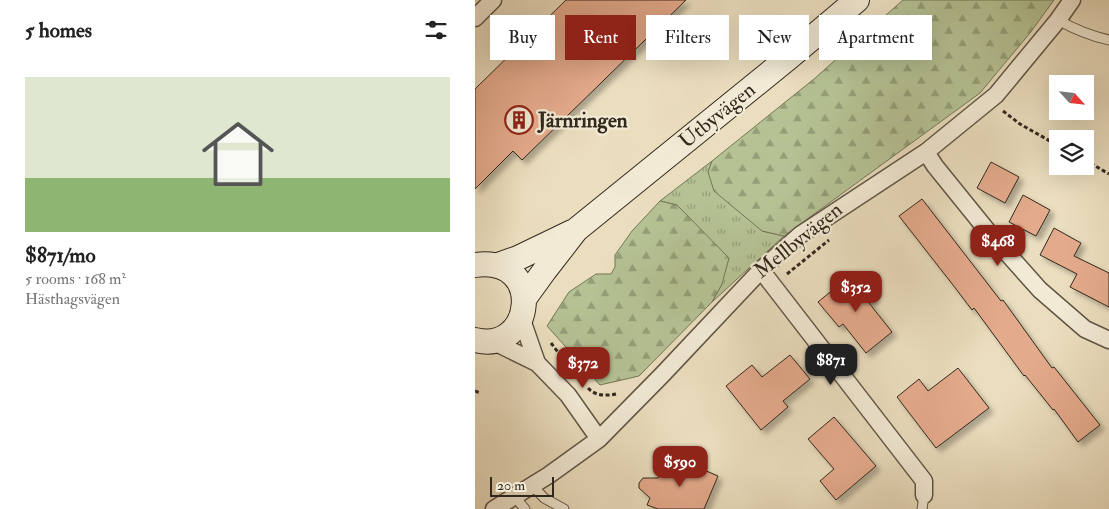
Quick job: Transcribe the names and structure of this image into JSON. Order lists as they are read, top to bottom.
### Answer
{
  "streets": {
    "main road": ["Utbyvägen"],
    "street": ["Mellbyvägen"]
  },
  "places": {
    "building": ["Järnringen"]
  },
  "scale_bar": "20 m",
  "north": "bottom right",
  "page": {
    "heading": "5 homes",
    "chip": [
      "Buy",
      "Rent",
      "Filters",
      "New",
      "Apartment"
    ],
    "list": [
      {
        "name": "$871/mo",
        "note": "5 rooms · 168 m² · Hästhagsvägen"
      }
    ],
    "price": [
      "$468",
      "$352",
      "$871",
      "$372",
      "$590"
    ],
    "scale": "20 m"
  }
}
